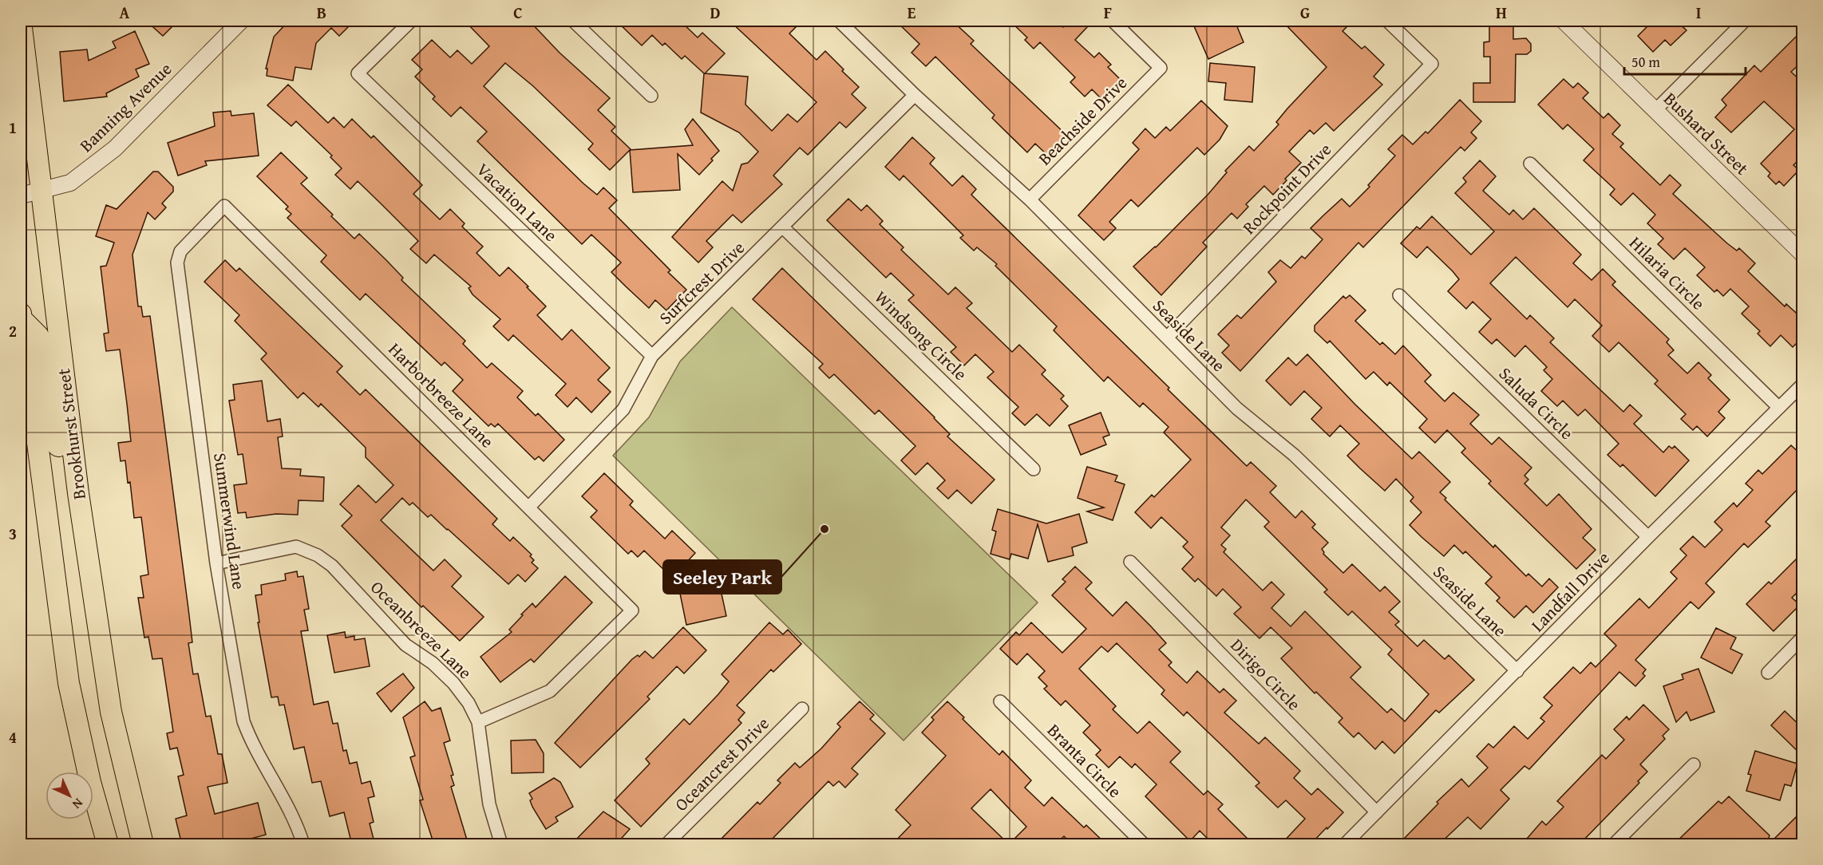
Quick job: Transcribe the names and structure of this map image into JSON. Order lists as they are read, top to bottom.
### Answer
{
  "streets": {
    "main road": ["Brookhurst Street"],
    "street": [
      "Banning Avenue",
      "Beachside Drive",
      "Bushard Street",
      "Rockpoint Drive",
      "Vacation Lane",
      "Hilaria Circle",
      "Surfcrest Drive",
      "Windsong Circle",
      "Seaside Lane",
      "Harborbreeze Lane",
      "Saluda Circle",
      "Summerwind Lane",
      "Landfall Drive",
      "Oceanbreeze Lane",
      "Dirigo Circle",
      "Branta Circle",
      "Oceancrest Drive"
    ]
  },
  "crossings": [
    ["Banning Avenue", "Brookhurst Street"],
    ["Beachside Drive", "Seaside Lane"],
    ["Rockpoint Drive", "Seaside Lane"],
    ["Vacation Lane", "Surfcrest Drive"],
    ["Hilaria Circle", "Landfall Drive"],
    ["Surfcrest Drive", "Windsong Circle"],
    ["Surfcrest Drive", "Seaside Lane"],
    ["Surfcrest Drive", "Harborbreeze Lane"],
    ["Seaside Lane", "Landfall Drive"],
    ["Harborbreeze Lane", "Summerwind Lane"],
    ["Harborbreeze Lane", "Oceanbreeze Lane"],
    ["Saluda Circle", "Landfall Drive"],
    ["Summerwind Lane", "Oceanbreeze Lane"],
    ["Landfall Drive", "Dirigo Circle"]
  ],
  "places": ["Seeley Park"],
  "scale_bar": "50 m",
  "north": "bottom right",
  "grid": {
    "columns": [
      "A",
      "B",
      "C",
      "D",
      "E",
      "F",
      "G",
      "H",
      "I"
    ],
    "rows": [
      "1",
      "2",
      "3",
      "4"
    ]
  }
}
